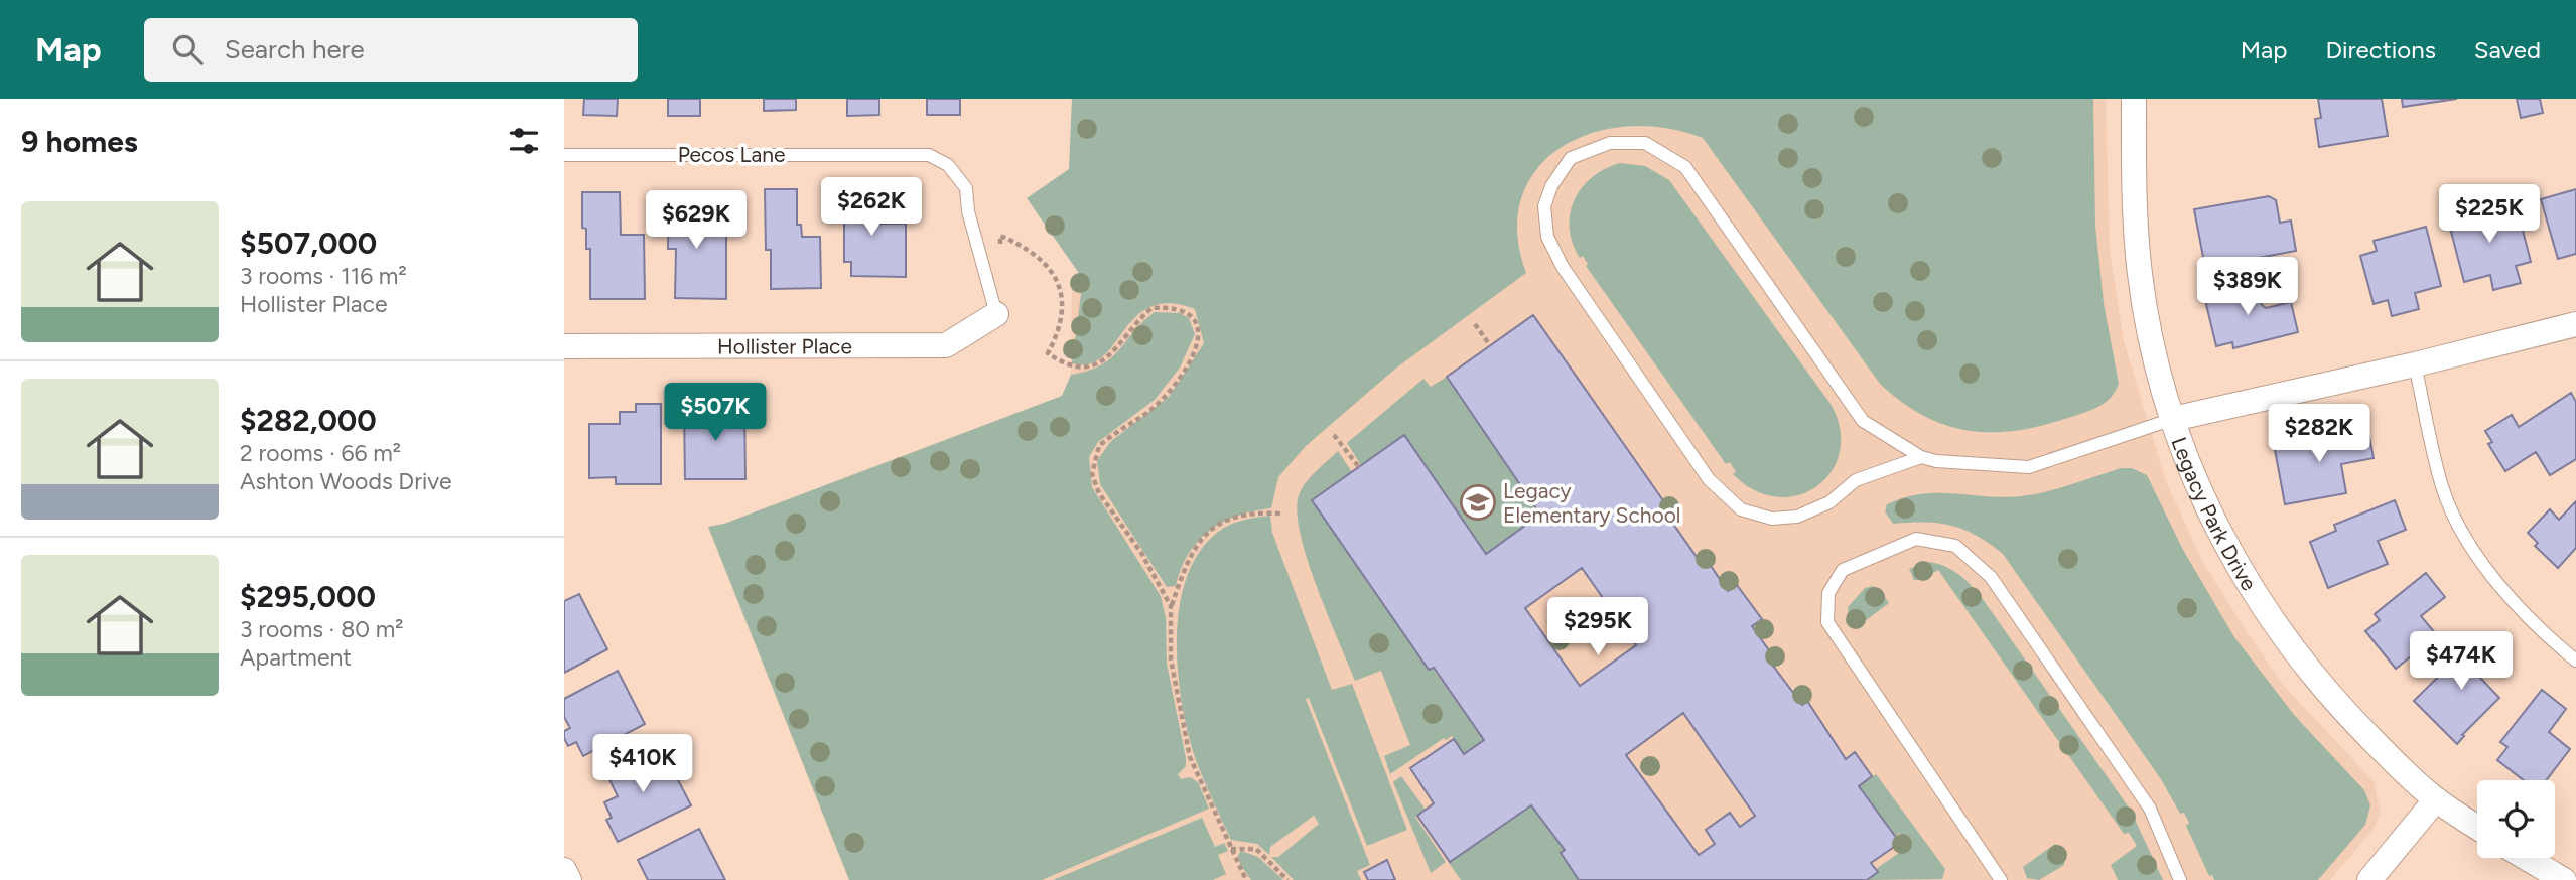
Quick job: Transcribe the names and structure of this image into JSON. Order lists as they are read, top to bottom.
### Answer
{
  "streets": {
    "street": ["Hollister Place", "Legacy Park Drive"],
    "lane": ["Pecos Lane"]
  },
  "crossings": [
    ["Pecos Lane", "Hollister Place"]
  ],
  "places": {
    "school or university": ["Legacy Elementary School"]
  },
  "page": {
    "header": "Map",
    "search": "Search here",
    "nav": ["Map", "Directions", "Saved"],
    "heading": "9 homes",
    "price": [
      "$262K",
      "$225K",
      "$629K",
      "$389K",
      "$507K",
      "$282K",
      "$295K",
      "$474K",
      "$410K"
    ],
    "list": [
      {
        "name": "$507,000",
        "note": "3 rooms · 116 m² · Hollister Place"
      },
      {
        "name": "$282,000",
        "note": "2 rooms · 66 m² · Ashton Woods Drive"
      },
      {
        "name": "$295,000",
        "note": "3 rooms · 80 m² · Apartment"
      }
    ]
  }
}
